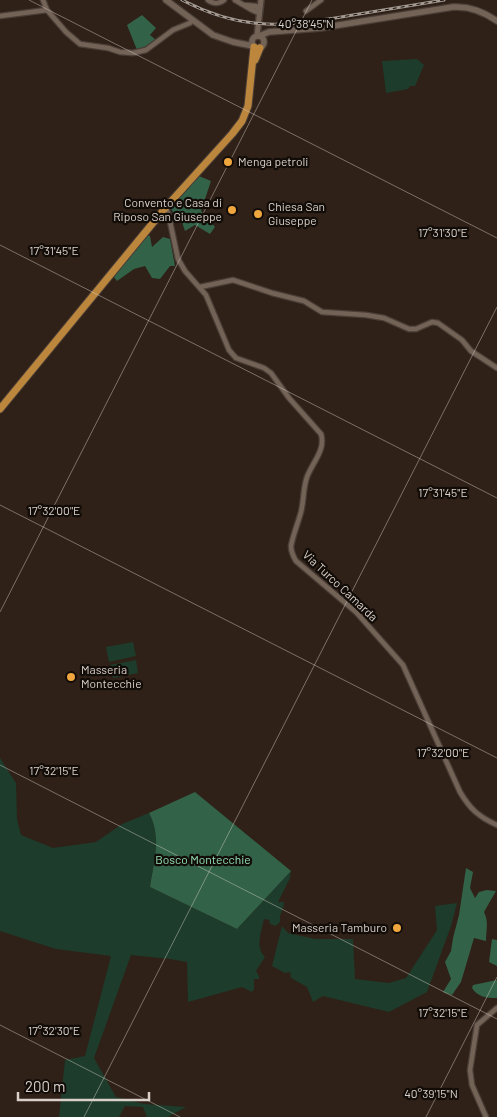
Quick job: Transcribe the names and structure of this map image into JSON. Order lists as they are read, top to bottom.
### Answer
{
  "streets": {
    "street": ["Via Turco Camarda"]
  },
  "parks": ["Bosco Montecchie"],
  "places": [
    "Menga petroli",
    "Convento e Casa di Riposo San Giuseppe",
    "Chiesa San Giuseppe",
    "Masseria Montecchie",
    "Masseria Tamburo"
  ],
  "scale_bar": "200 m",
  "coordinates": [
    "40°38'45\"N",
    "17°31'30\"E",
    "17°31'45\"E",
    "17°32'00\"E",
    "17°32'15\"E",
    "17°32'30\"E",
    "40°39'15\"N"
  ]
}
